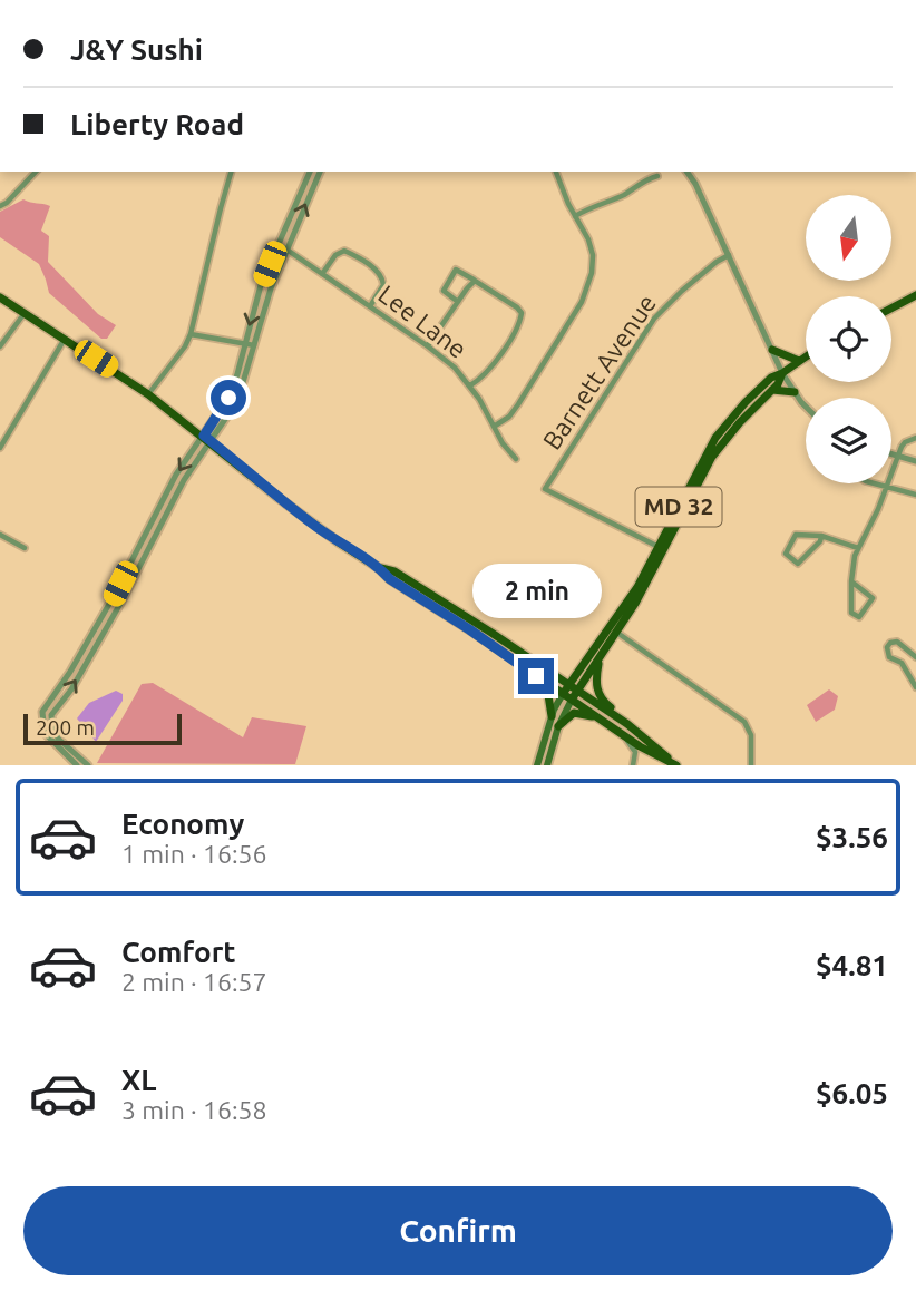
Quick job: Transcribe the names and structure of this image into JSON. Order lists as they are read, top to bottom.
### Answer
{
  "streets": {
    "main road": ["MD 32"],
    "street": ["Lee Lane", "Barnett Avenue"]
  },
  "crossings": [
    ["Barnett Avenue", "MD 32"]
  ],
  "scale_bar": "200 m",
  "north": "bottom",
  "page": {
    "banner": ["J&Y Sushi", "Liberty Road"],
    "bubble": "2 min",
    "scale": "200 m",
    "list": [
      {
        "name": "Economy",
        "note": "1 min · 16:56",
        "value": "$3.56"
      },
      {
        "name": "Comfort",
        "note": "2 min · 16:57",
        "value": "$4.81"
      },
      {
        "name": "XL",
        "note": "3 min · 16:58",
        "value": "$6.05"
      }
    ],
    "buttons": "Confirm"
  }
}
